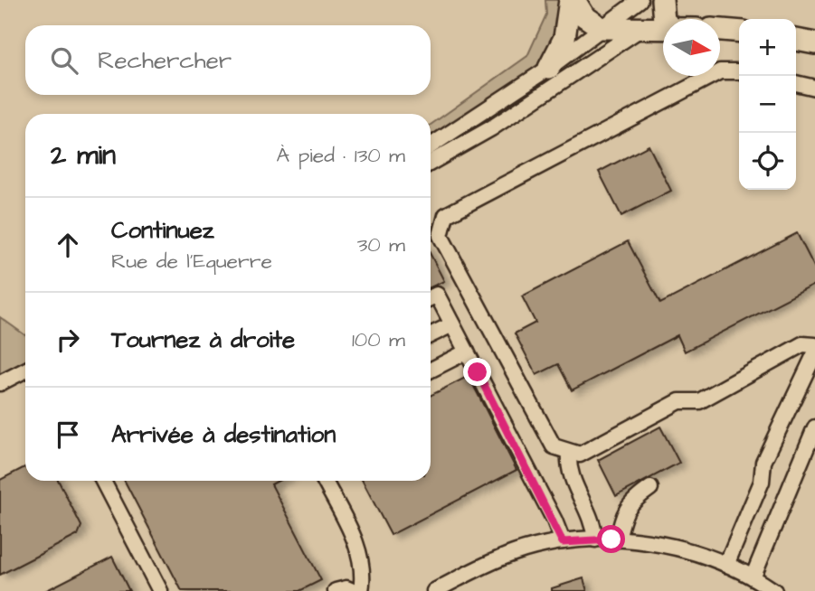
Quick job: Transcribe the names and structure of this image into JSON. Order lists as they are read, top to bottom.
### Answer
{
  "north": "right",
  "page": {
    "map_buttons": ["+", "−"],
    "search": "Rechercher",
    "heading": ["2 min", "À pied · 130 m"],
    "list": [
      ["Continuez", "Rue de l'Equerre", "30 m"],
      ["Tournez à droite", "100 m"],
      "Arrivée à destination"
    ]
  }
}
